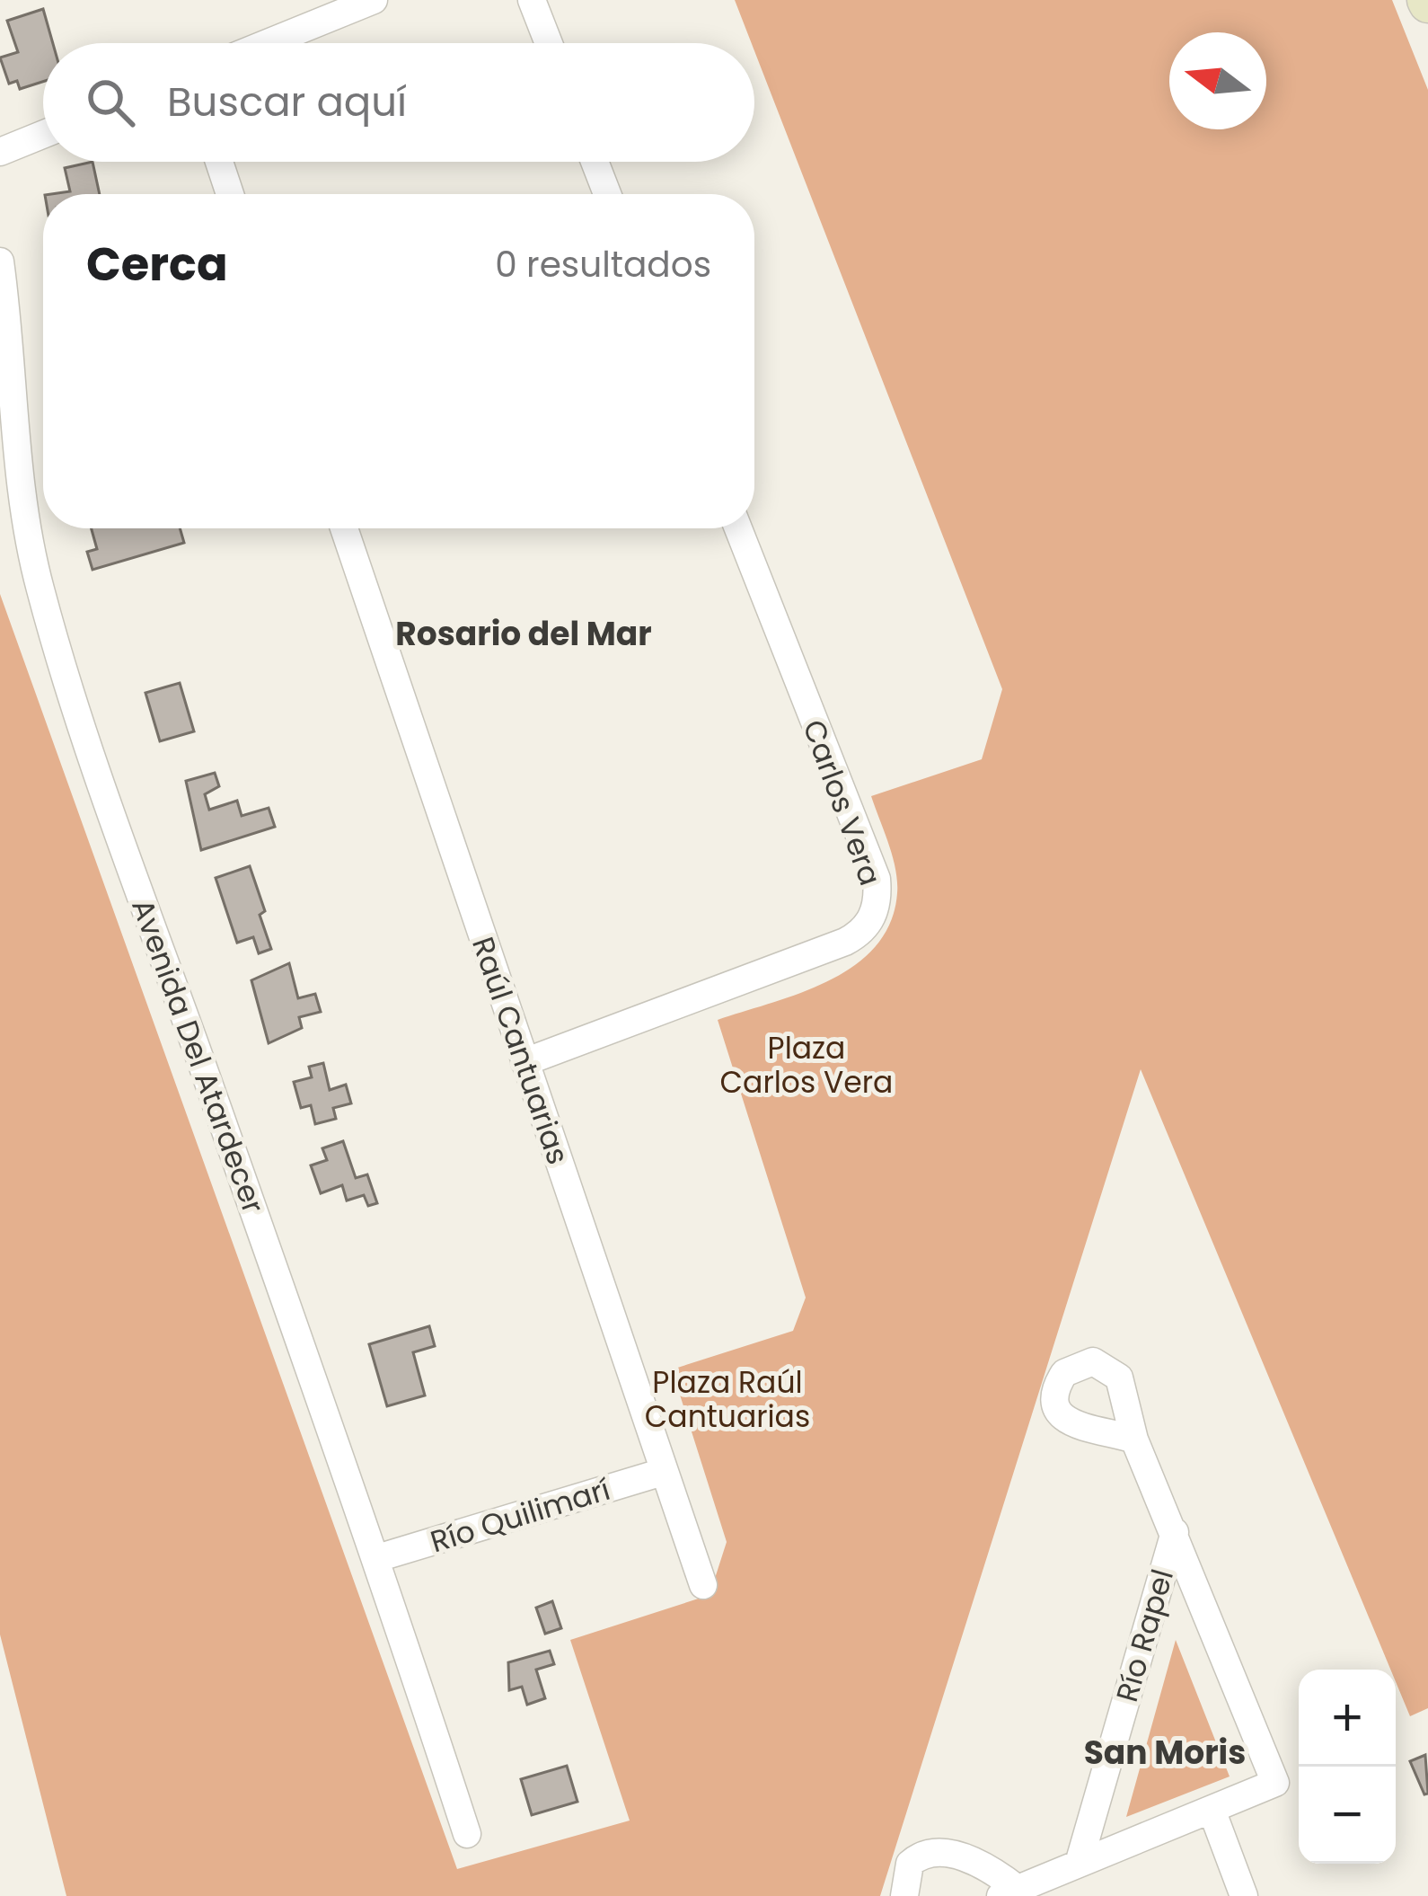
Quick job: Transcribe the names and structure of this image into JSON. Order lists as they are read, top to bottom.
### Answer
{
  "streets": {
    "street": [
      "Carlos Vera",
      "Raúl Cantuarias",
      "Avenida Del Atardecer",
      "Río Quilimarí",
      "Río Rapel"
    ]
  },
  "crossings": [
    ["Carlos Vera", "Raúl Cantuarias"],
    ["Raúl Cantuarias", "Río Quilimarí"],
    ["Avenida Del Atardecer", "Río Quilimarí"]
  ],
  "districts": ["Rosario del Mar", "San Moris"],
  "parks": ["Plaza Carlos Vera", "Plaza Raúl Cantuarias"],
  "north": "left",
  "page": {
    "search": "Buscar aquí",
    "heading": ["Cerca", "0 resultados"],
    "map_buttons": ["+", "−"]
  }
}
